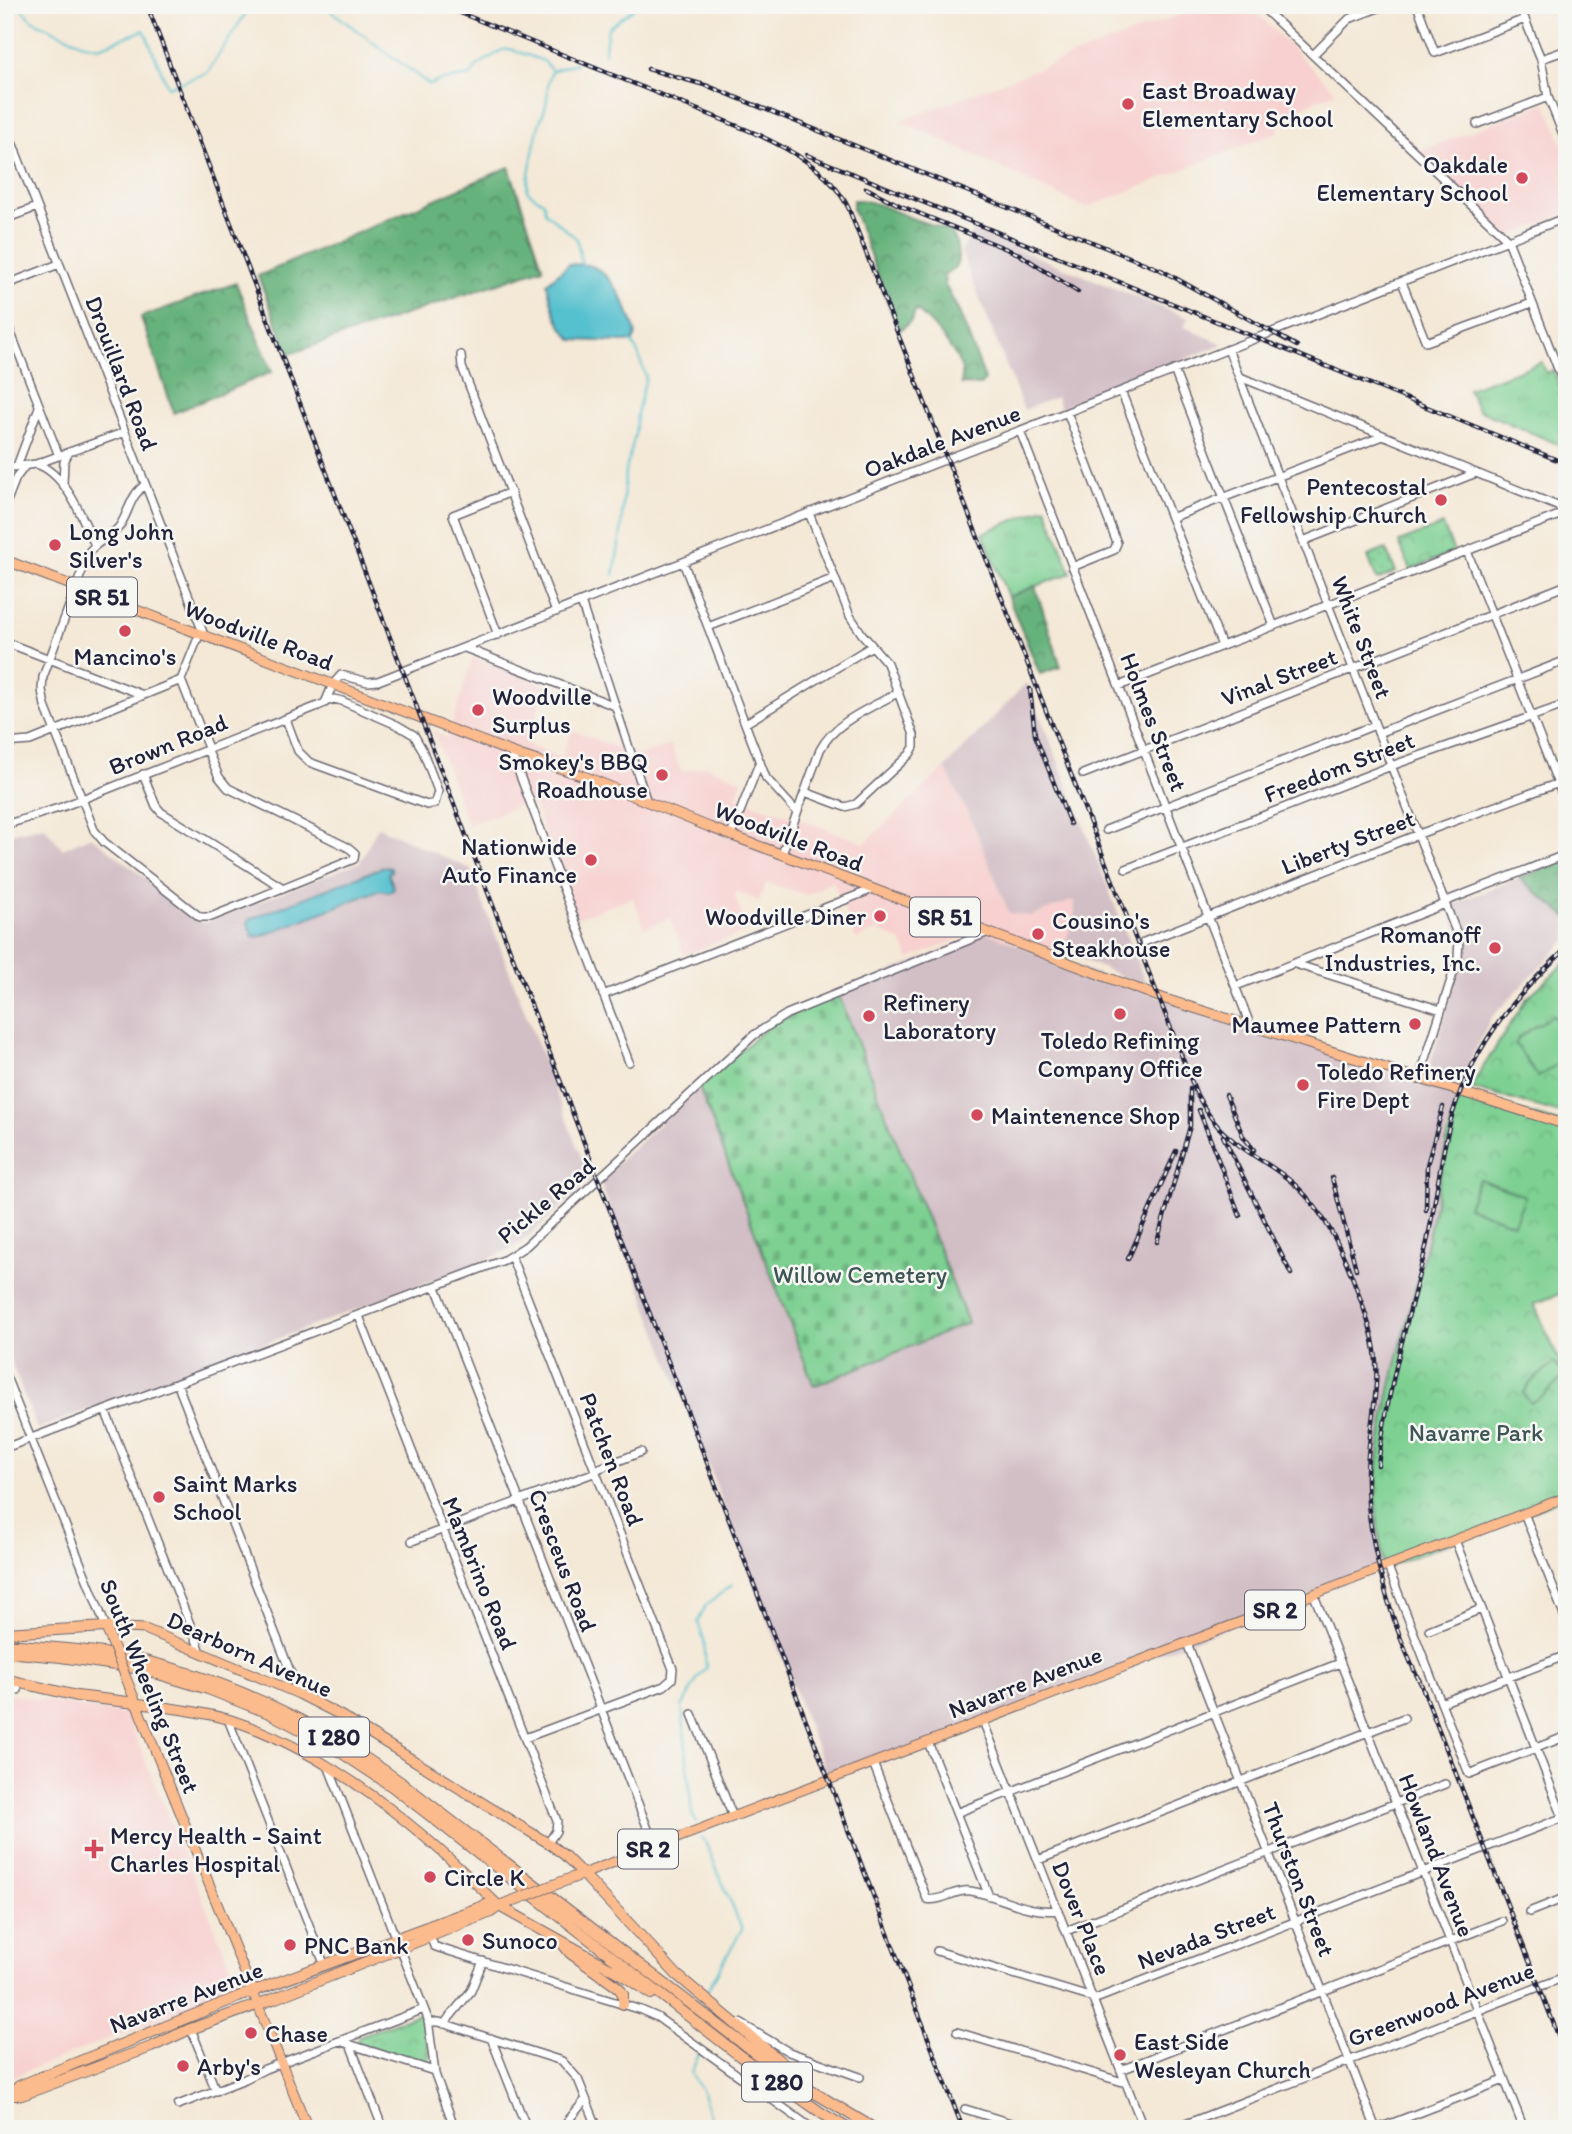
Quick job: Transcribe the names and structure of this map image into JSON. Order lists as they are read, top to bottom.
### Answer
{
  "streets": {
    "highway": ["SR 2", "Navarre Avenue", "I 280"],
    "main road": [
      "SR 51",
      "Woodville Road",
      "Dearborn Avenue",
      "South Wheeling Street"
    ],
    "street": [
      "Drouillard Road",
      "Oakdale Avenue",
      "White Street",
      "Vinal Street",
      "Holmes Street",
      "Brown Road",
      "Freedom Street",
      "Liberty Street",
      "Pickle Road",
      "Patchen Road",
      "Cresceus Road",
      "Mambrino Road",
      "Howland Avenue",
      "Thurston Street",
      "Dover Place",
      "Nevada Street",
      "Greenwood Avenue"
    ]
  },
  "crossings": [
    ["Drouillard Road", "Woodville Road"],
    ["Oakdale Avenue", "Woodville Road"],
    ["Oakdale Avenue", "White Street"],
    ["Oakdale Avenue", "Holmes Street"],
    ["Woodville Road", "Holmes Street"],
    ["Woodville Road", "Pickle Road"],
    ["White Street", "Vinal Street"],
    ["White Street", "Freedom Street"],
    ["White Street", "Liberty Street"],
    ["Vinal Street", "Holmes Street"],
    ["Holmes Street", "Freedom Street"],
    ["Holmes Street", "Liberty Street"],
    ["Pickle Road", "Patchen Road"],
    ["Pickle Road", "Cresceus Road"],
    ["Pickle Road", "Mambrino Road"],
    ["Pickle Road", "South Wheeling Street"],
    ["Patchen Road", "Cresceus Road"],
    ["Cresceus Road", "Navarre Avenue"],
    ["Mambrino Road", "Dearborn Avenue"],
    ["Dearborn Avenue", "Navarre Avenue"],
    ["Dearborn Avenue", "South Wheeling Street"],
    ["Navarre Avenue", "South Wheeling Street"],
    ["Navarre Avenue", "Howland Avenue"],
    ["Navarre Avenue", "Thurston Street"],
    ["Navarre Avenue", "Dover Place"],
    ["Howland Avenue", "Nevada Street"],
    ["Howland Avenue", "Greenwood Avenue"],
    ["Thurston Street", "Nevada Street"],
    ["Thurston Street", "Greenwood Avenue"],
    ["Dover Place", "Nevada Street"]
  ],
  "parks": ["Willow Cemetery", "Navarre Park"],
  "places": {
    "other": [
      "East Broadway Elementary School",
      "Oakdale Elementary School",
      "Pentecostal Fellowship Church",
      "Long John Silver's",
      "Mancino's",
      "Woodville Surplus",
      "Smokey's BBQ Roadhouse",
      "Nationwide Auto Finance",
      "Woodville Diner",
      "Cousino's Steakhouse",
      "Romanoff Industries, Inc.",
      "Toledo Refining Company Office",
      "Refinery Laboratory",
      "Maumee Pattern",
      "Toledo Refinery Fire Dept",
      "Maintenence Shop",
      "Saint Marks School",
      "Circle K",
      "Sunoco",
      "PNC Bank",
      "Chase",
      "East Side Wesleyan Church",
      "Arby's"
    ],
    "health": ["Mercy Health - Saint Charles Hospital"]
  }
}
